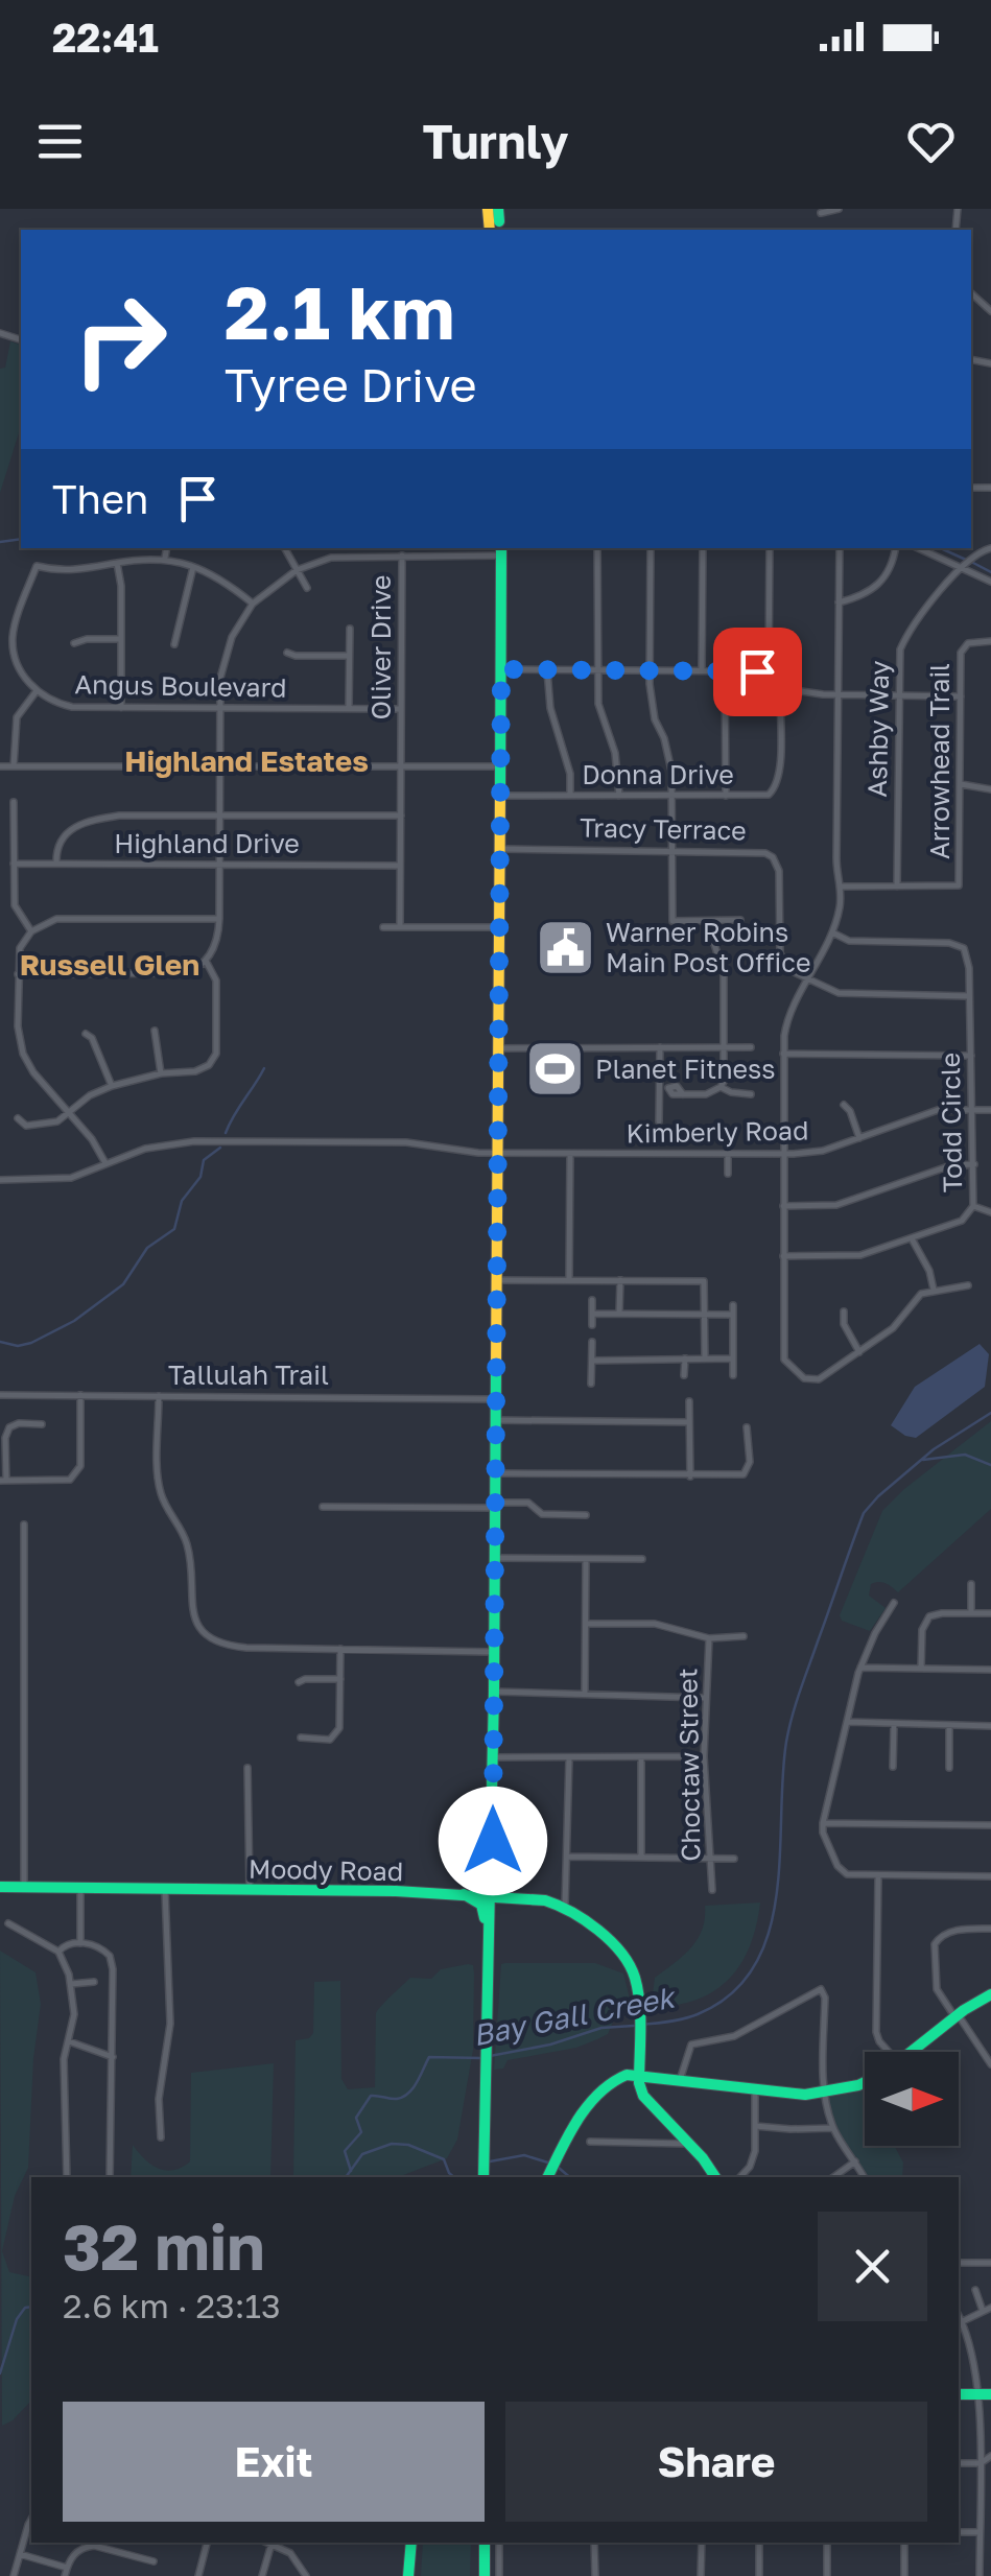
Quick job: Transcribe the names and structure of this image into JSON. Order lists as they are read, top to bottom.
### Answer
{
  "streets": {
    "main road": ["Moody Road"],
    "street": [
      "Oliver Drive",
      "Angus Boulevard",
      "Ashby Way",
      "Arrowhead Trail",
      "Donna Drive",
      "Tracy Terrace",
      "Highland Drive",
      "Todd Circle",
      "Kimberly Road",
      "Tallulah Trail",
      "Choctaw Street"
    ]
  },
  "crossings": [
    ["Oliver Drive", "Angus Boulevard"],
    ["Oliver Drive", "Highland Drive"],
    ["Ashby Way", "Arrowhead Trail"],
    ["Todd Circle", "Kimberly Road"]
  ],
  "districts": ["Highland Estates", "Russell Glen"],
  "water": ["Bay Gall Creek"],
  "places": {
    "public building": ["Warner Robins Main Post Office"],
    "sports": ["Planet Fitness"]
  },
  "north": "right",
  "page": {
    "status": "22:41",
    "header": "Turnly",
    "turn": ["2.1 km", "Tyree Drive"],
    "then": "Then",
    "heading": ["32 min", "2.6 km · 23:13"],
    "buttons": ["Exit", "Share"]
  }
}
